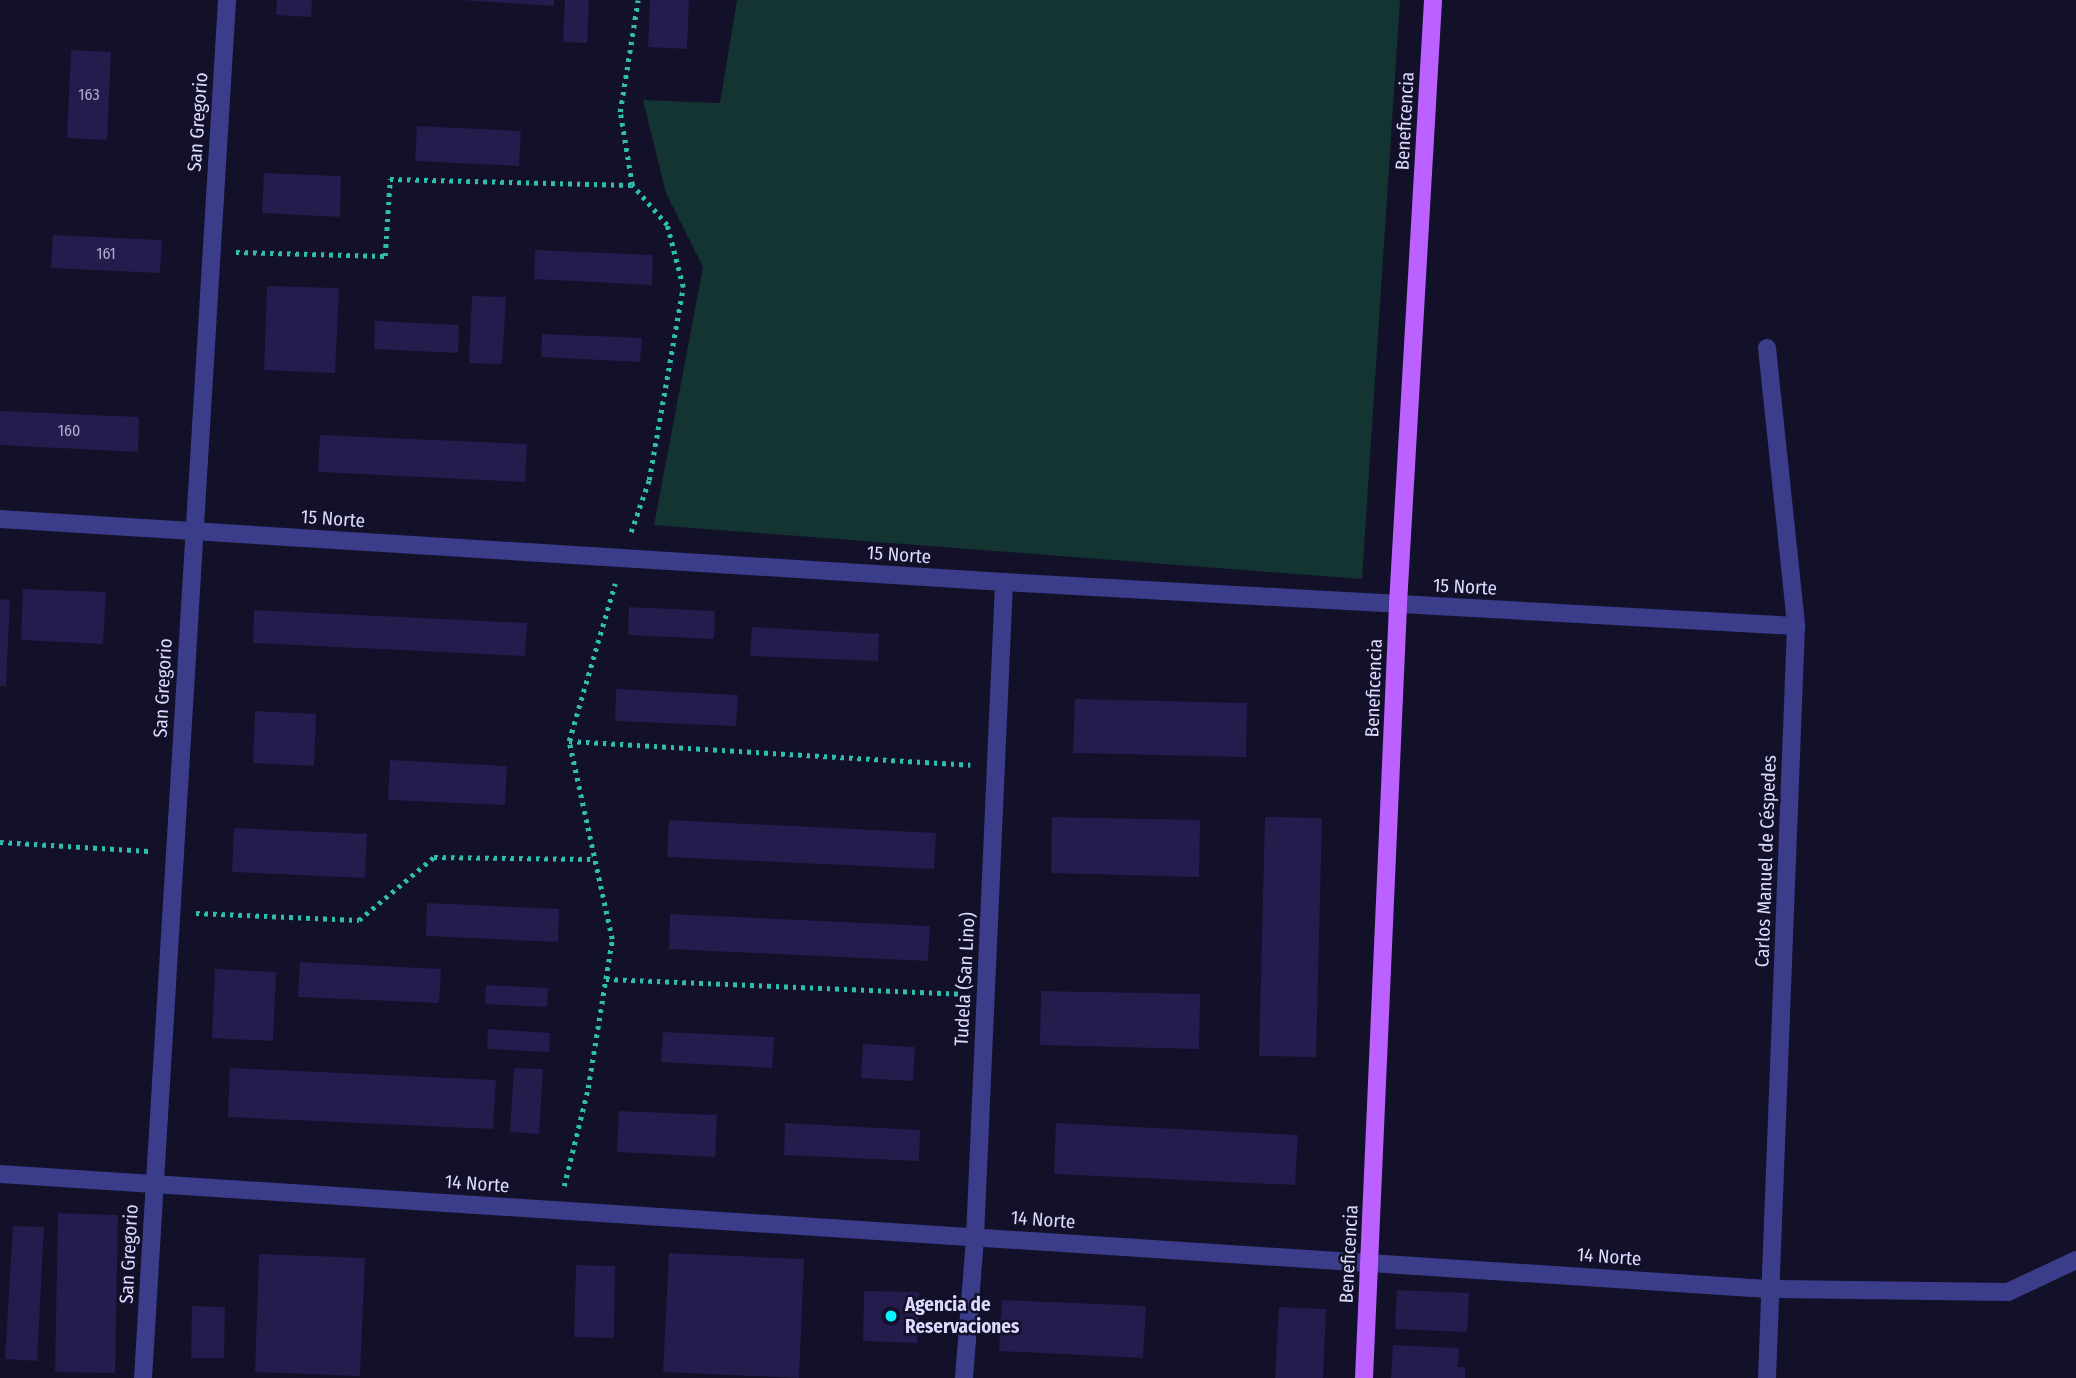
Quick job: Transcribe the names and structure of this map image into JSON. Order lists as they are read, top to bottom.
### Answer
{
  "streets": {
    "main road": ["Beneficencia"],
    "street": [
      "San Gregorio",
      "15 Norte",
      "Carlos Manuel de Céspedes",
      "Tudela (San Lino)",
      "14 Norte"
    ]
  },
  "crossings": [
    ["Beneficencia", "15 Norte"],
    ["Beneficencia", "14 Norte"],
    ["San Gregorio", "15 Norte"],
    ["San Gregorio", "14 Norte"],
    ["15 Norte", "Carlos Manuel de Céspedes"],
    ["15 Norte", "Tudela (San Lino)"],
    ["Carlos Manuel de Céspedes", "14 Norte"],
    ["Tudela (San Lino)", "14 Norte"]
  ],
  "places": ["Agencia de Reservaciones"],
  "house_numbers": ["163", "161", "160"]
}
